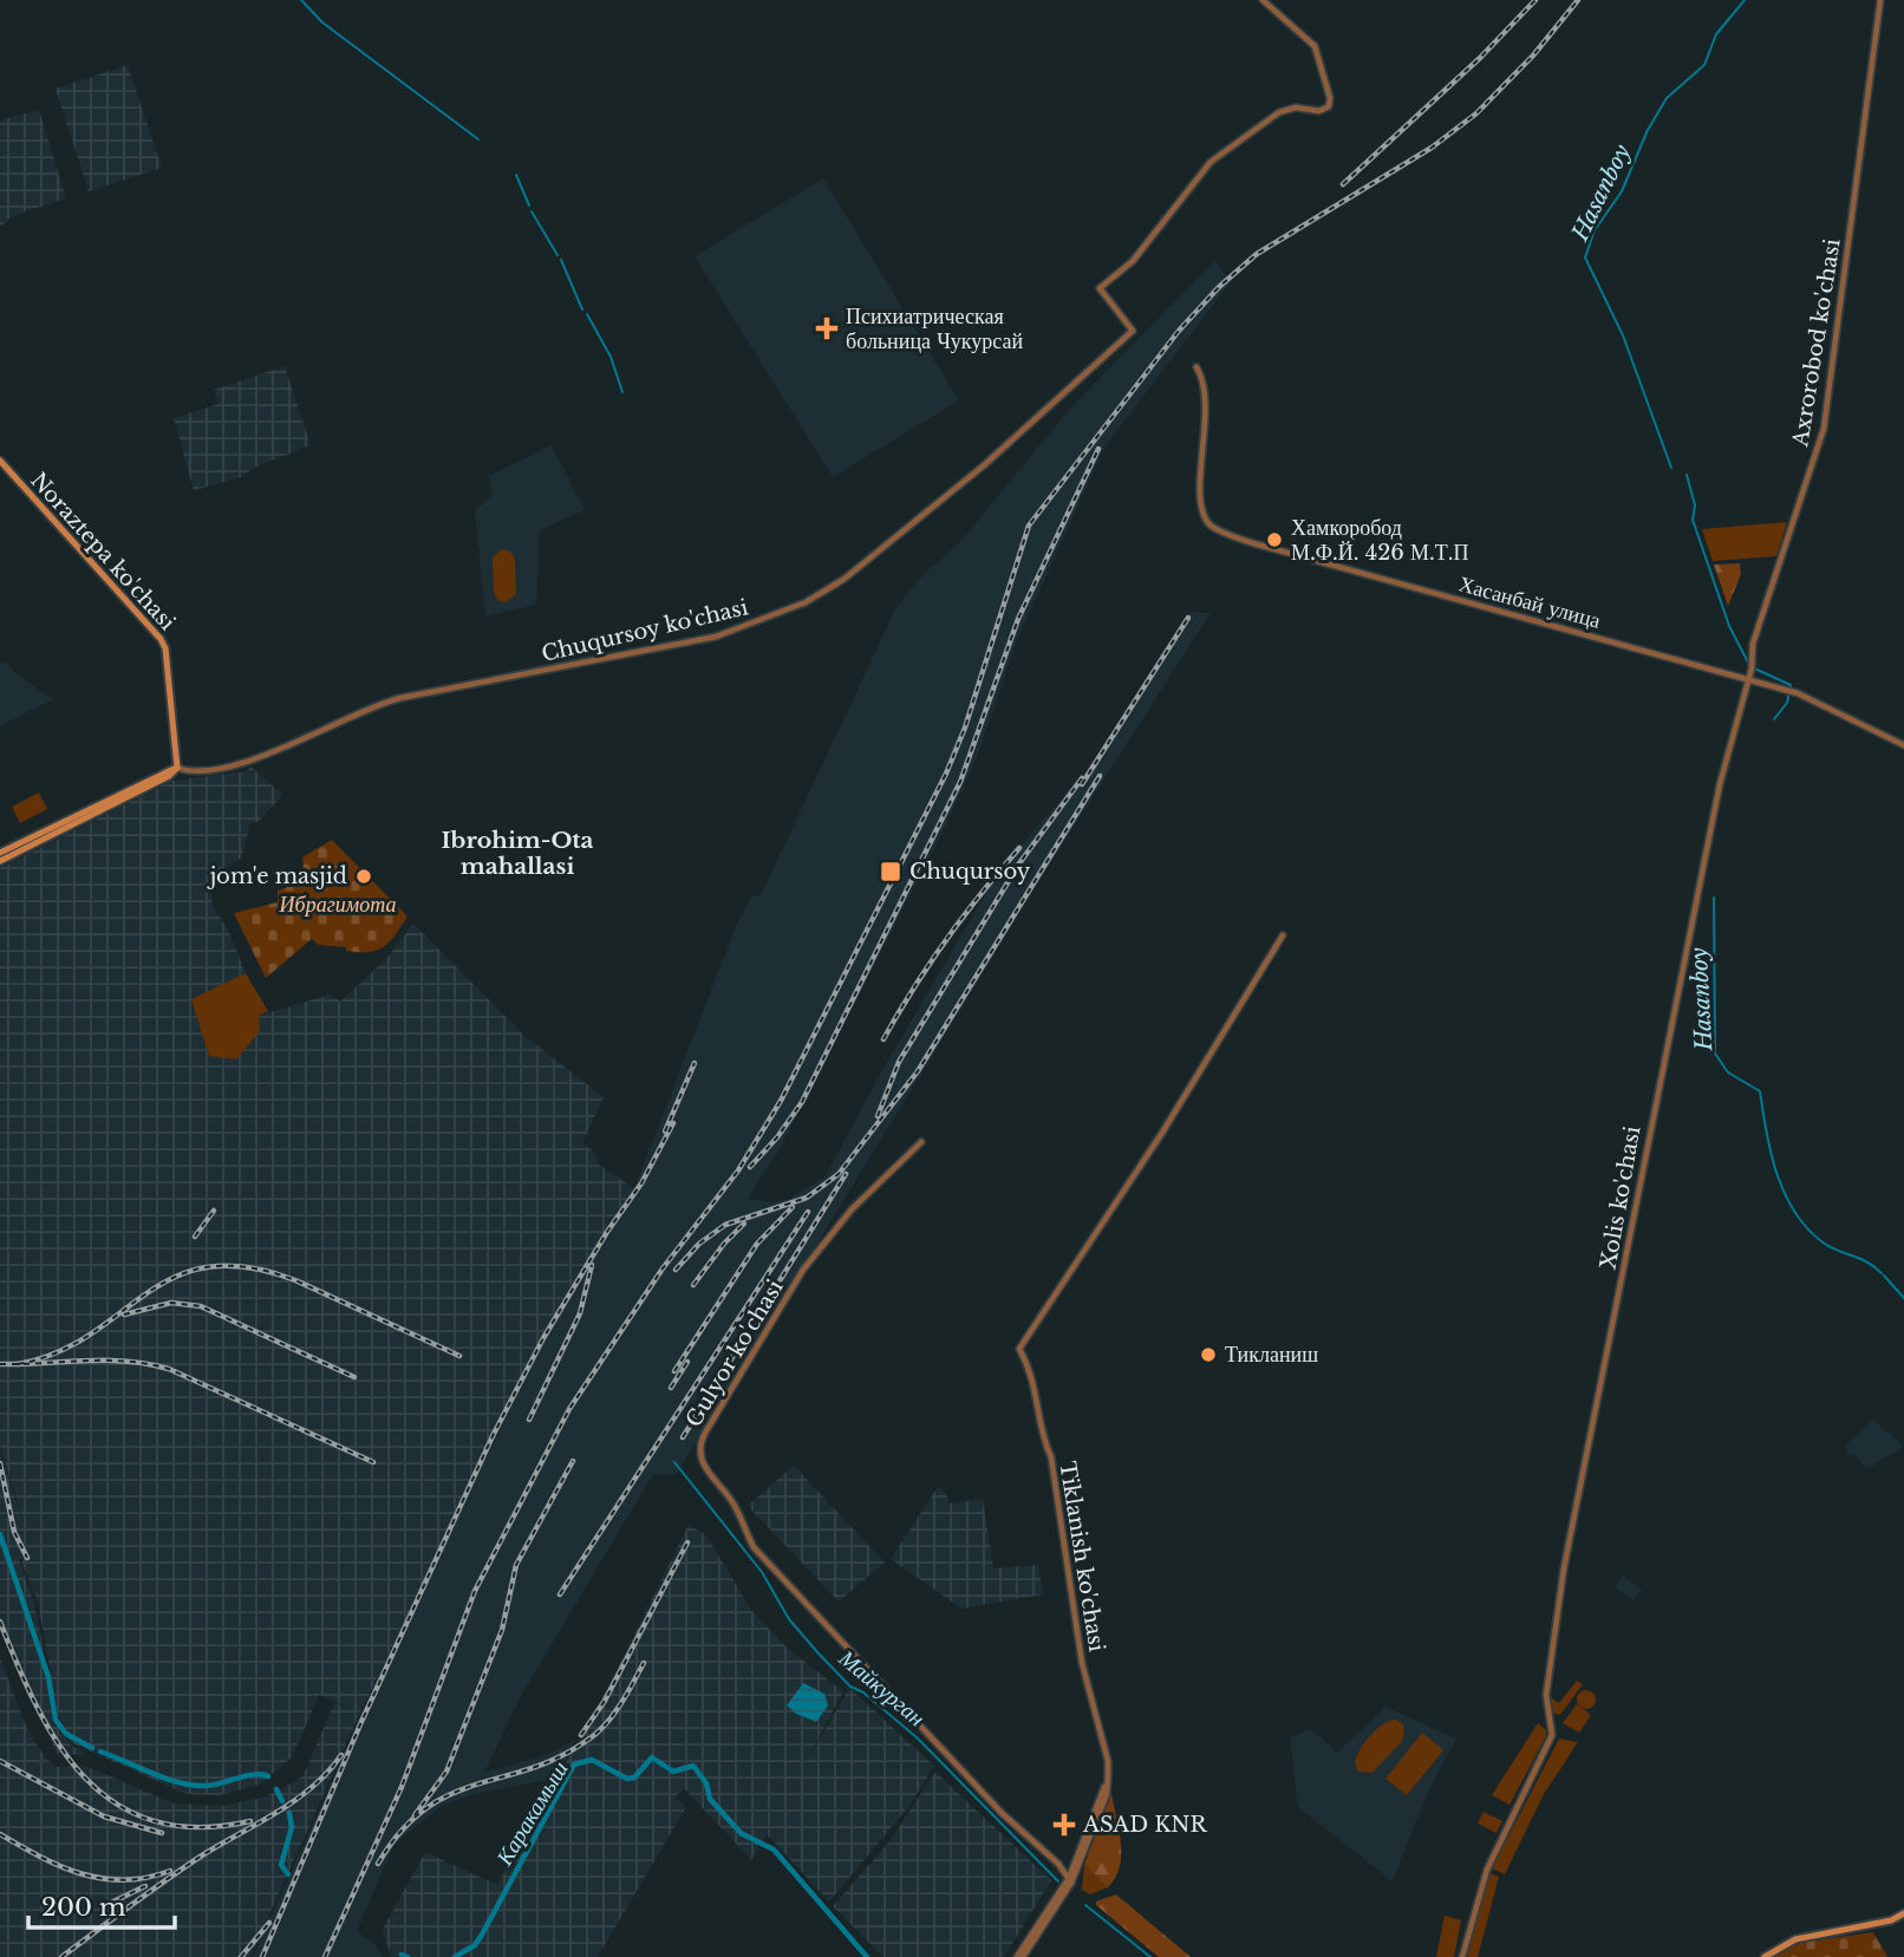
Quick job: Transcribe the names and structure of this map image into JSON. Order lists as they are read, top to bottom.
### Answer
{
  "streets": {
    "main road": ["Noraztepa ko'chasi"],
    "street": [
      "Axrorobod ko'chasi",
      "Хасанбай улица",
      "Chuqursoy ko'chasi",
      "Xolis ko'chasi",
      "Gulyor ko'chasi",
      "Tiklanish ko'chasi"
    ]
  },
  "crossings": [
    ["Axrorobod ko'chasi", "Хасанбай улица"],
    ["Axrorobod ko'chasi", "Xolis ko'chasi"],
    ["Noraztepa ko'chasi", "Chuqursoy ko'chasi"],
    ["Хасанбай улица", "Xolis ko'chasi"],
    ["Gulyor ko'chasi", "Tiklanish ko'chasi"]
  ],
  "districts": ["Ibrohim-Ota mahallasi"],
  "water": ["Hasanboy", "Майкурган", "Каракамыш"],
  "parks": ["Ибрагимота"],
  "places": {
    "health": ["Психиатрическая больница Чукурсай", "ASAD KNR"],
    "other": ["Хамкоробод М.Ф.Й. 426 М.Т.П", "jom'e masjid", "Тикланиш"],
    "transit": ["Chuqursoy"]
  },
  "scale_bar": "200 m"
}
